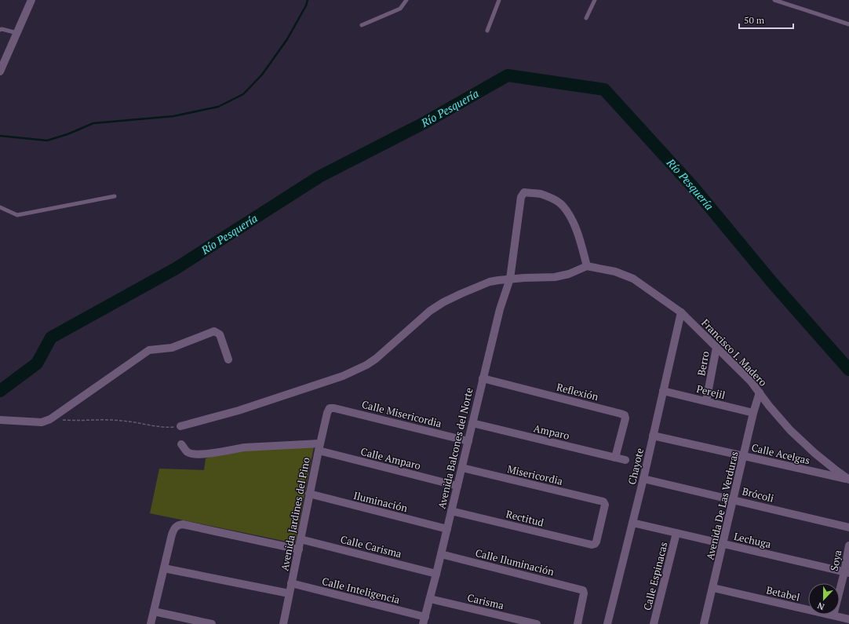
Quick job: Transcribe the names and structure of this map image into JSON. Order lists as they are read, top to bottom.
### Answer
{
  "streets": {
    "street": [
      "Francisco I. Madero",
      "Berro",
      "Reflexión",
      "Perejil",
      "Calle Misericordia",
      "Amparo",
      "Avenida Balcones del Norte",
      "Calle Acelgas",
      "Calle Amparo",
      "Chayote",
      "Misericordia",
      "Brócoli",
      "Iluminación",
      "Avenida De Las Verduras",
      "Avenida Jardines del Pino",
      "Rectitud",
      "Lechuga",
      "Calle Carisma",
      "Soya",
      "Calle Iluminación",
      "Calle Espinacas",
      "Calle Inteligencia",
      "Betabel",
      "Carisma"
    ]
  },
  "crossings": [
    ["Francisco I. Madero", "Berro"],
    ["Francisco I. Madero", "Avenida Balcones del Norte"],
    ["Francisco I. Madero", "Calle Acelgas"],
    ["Francisco I. Madero", "Chayote"],
    ["Francisco I. Madero", "Avenida De Las Verduras"],
    ["Berro", "Perejil"],
    ["Reflexión", "Amparo"],
    ["Reflexión", "Avenida Balcones del Norte"],
    ["Perejil", "Chayote"],
    ["Perejil", "Avenida De Las Verduras"],
    ["Calle Misericordia", "Avenida Balcones del Norte"],
    ["Calle Misericordia", "Avenida Jardines del Pino"],
    ["Amparo", "Avenida Balcones del Norte"],
    ["Avenida Balcones del Norte", "Calle Amparo"],
    ["Avenida Balcones del Norte", "Misericordia"],
    ["Avenida Balcones del Norte", "Iluminación"],
    ["Avenida Balcones del Norte", "Rectitud"],
    ["Avenida Balcones del Norte", "Calle Carisma"],
    ["Avenida Balcones del Norte", "Calle Iluminación"],
    ["Avenida Balcones del Norte", "Calle Inteligencia"],
    ["Avenida Balcones del Norte", "Carisma"],
    ["Calle Acelgas", "Chayote"],
    ["Calle Acelgas", "Avenida De Las Verduras"],
    ["Calle Amparo", "Avenida Jardines del Pino"],
    ["Chayote", "Brócoli"],
    ["Chayote", "Lechuga"],
    ["Misericordia", "Rectitud"],
    ["Brócoli", "Avenida De Las Verduras"],
    ["Iluminación", "Avenida Jardines del Pino"],
    ["Avenida De Las Verduras", "Lechuga"],
    ["Avenida De Las Verduras", "Betabel"],
    ["Avenida Jardines del Pino", "Calle Carisma"],
    ["Avenida Jardines del Pino", "Calle Inteligencia"],
    ["Lechuga", "Soya"],
    ["Lechuga", "Calle Espinacas"],
    ["Soya", "Betabel"]
  ],
  "water": ["Río Pesquería"],
  "scale_bar": "50 m",
  "north": "bottom"
}
